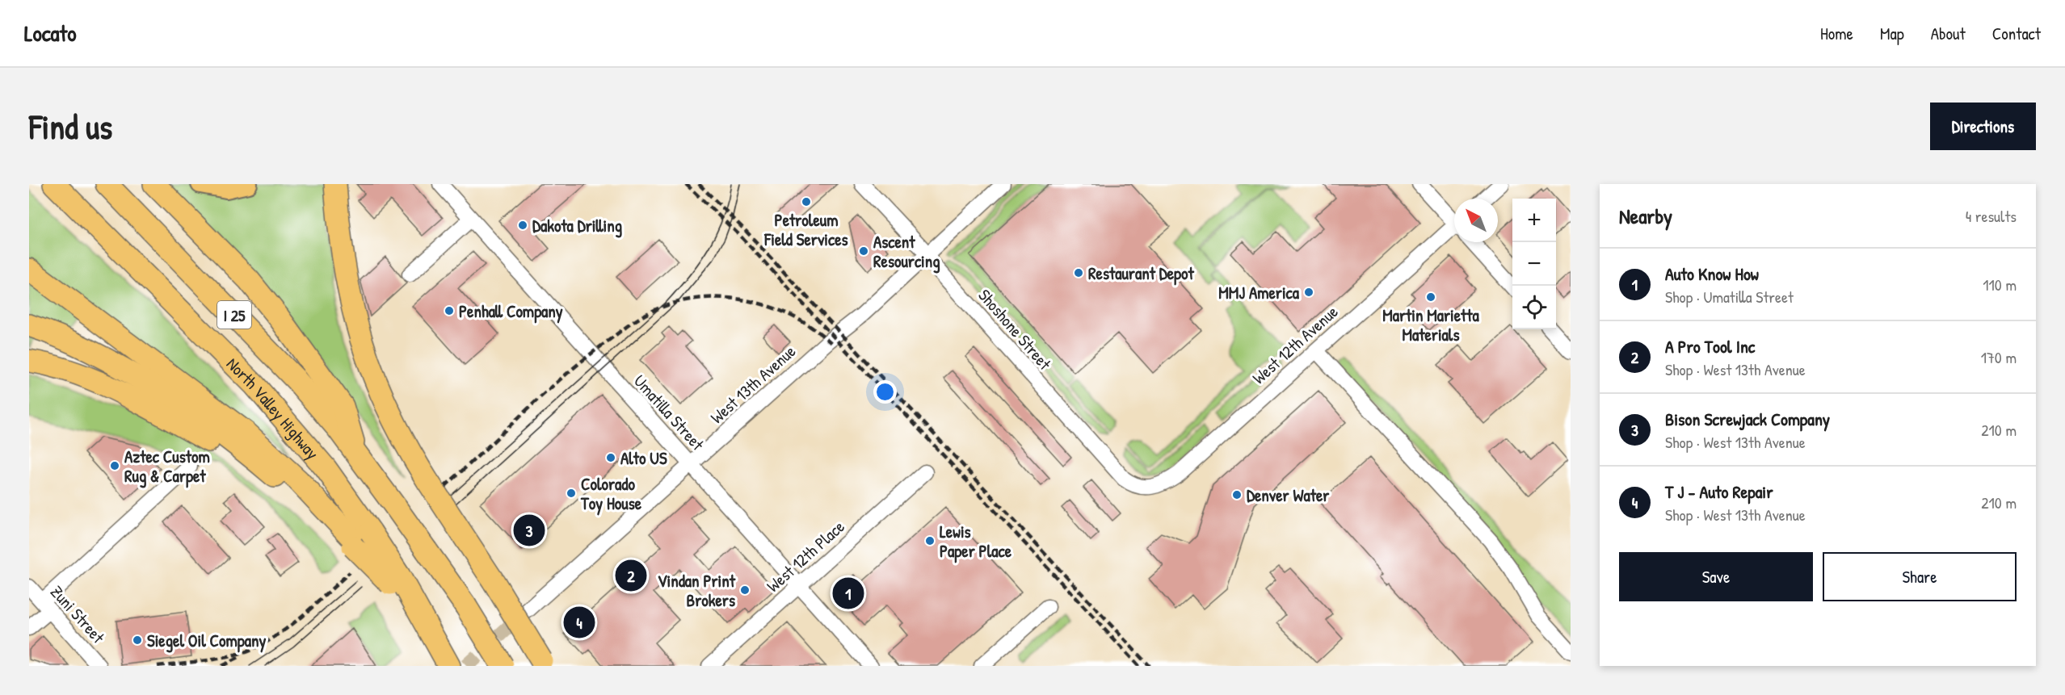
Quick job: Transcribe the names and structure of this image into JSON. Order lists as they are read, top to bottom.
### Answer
{
  "streets": {
    "highway": ["I 25", "North Valley Highway"],
    "street": [
      "Shoshone Street",
      "West 12th Avenue",
      "West 13th Avenue",
      "Umatilla Street",
      "West 12th Place",
      "Zuni Street"
    ]
  },
  "crossings": [
    ["Shoshone Street", "West 12th Avenue"],
    ["Shoshone Street", "West 13th Avenue"],
    ["West 13th Avenue", "Umatilla Street"],
    ["Umatilla Street", "West 12th Place"]
  ],
  "places": [
    "Petroleum Field Services",
    "Dakota Drilling",
    "Ascent Resourcing",
    "Restaurant Depot",
    "MMJ America",
    "Martin Marietta Materials",
    "Penhall Company",
    "Alto US",
    "Aztec Custom Rug & Carpet",
    "Colorado Toy House",
    "Denver Water",
    "Lewis Paper Place",
    "Vindan Print Brokers",
    "Siegel Oil Company"
  ],
  "north": "top left",
  "page": {
    "header": "Locato",
    "nav": [
      "Home",
      "Map",
      "About",
      "Contact"
    ],
    "buttons": [
      "Directions",
      ["Save", "Share"]
    ],
    "title": "Find us",
    "heading": ["Nearby", "4 results"],
    "map_buttons": ["+", "−"],
    "list": [
      {
        "mark": "1",
        "name": "Auto Know How",
        "note": "Shop · Umatilla Street",
        "value": "110 m"
      },
      {
        "mark": "2",
        "name": "A Pro Tool Inc",
        "note": "Shop · West 13th Avenue",
        "value": "170 m"
      },
      {
        "mark": "3",
        "name": "Bison Screwjack Company",
        "note": "Shop · West 13th Avenue",
        "value": "210 m"
      },
      {
        "mark": "4",
        "name": "T J - Auto Repair",
        "note": "Shop · West 13th Avenue",
        "value": "210 m"
      }
    ],
    "pins": [
      "3",
      "2",
      "1",
      "4"
    ]
  }
}
